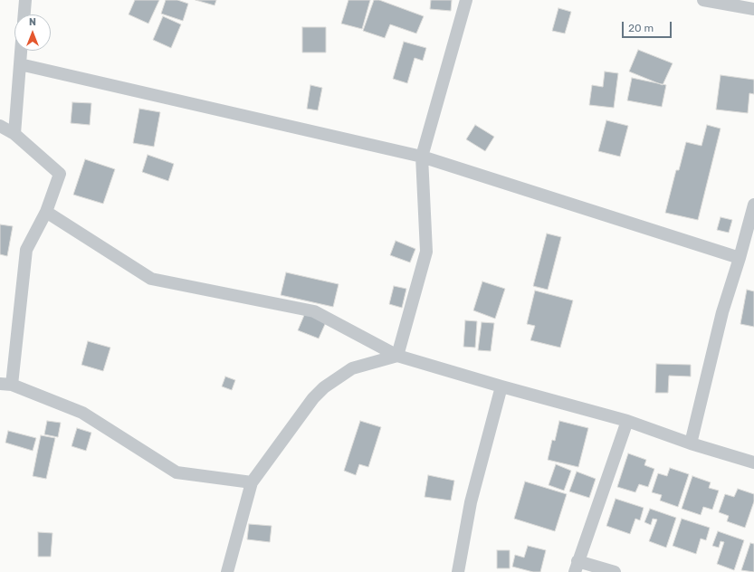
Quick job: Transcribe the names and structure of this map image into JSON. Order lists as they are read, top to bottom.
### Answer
{
  "scale_bar": "20 m",
  "north": "top"
}
